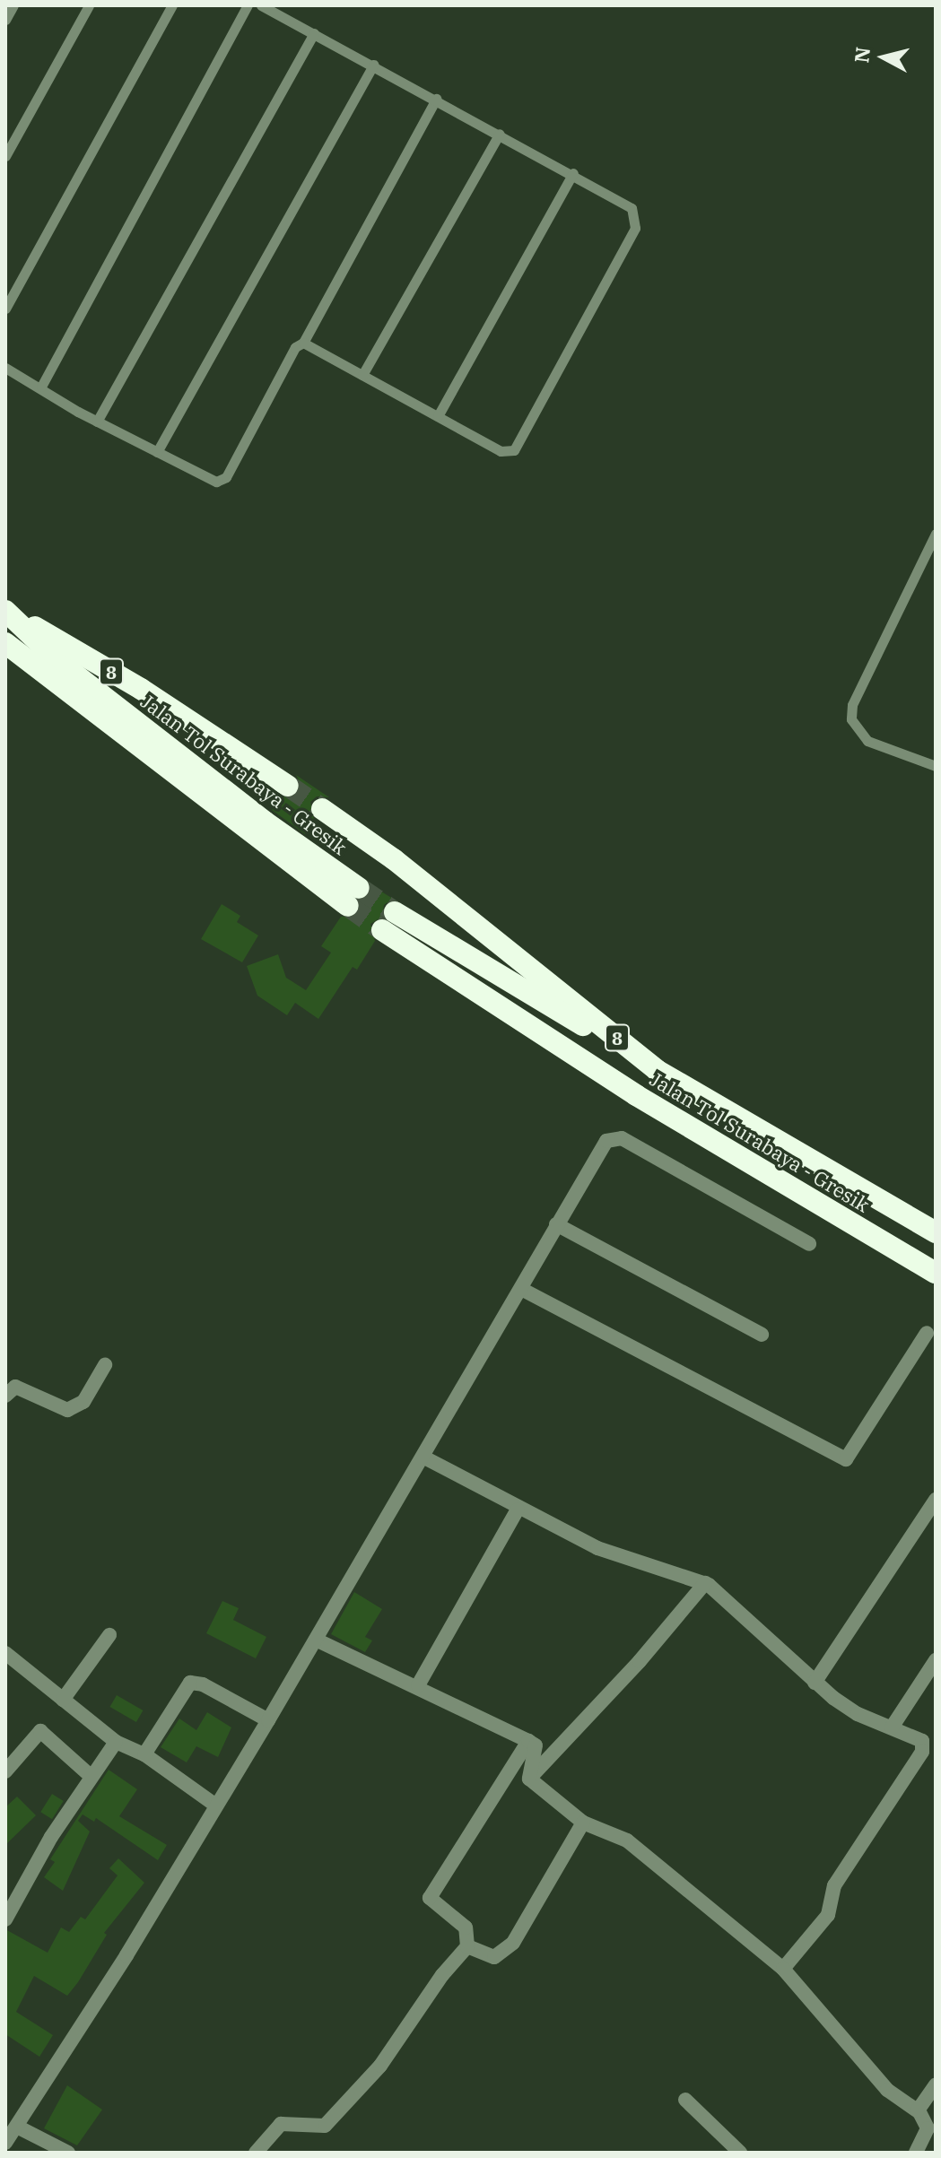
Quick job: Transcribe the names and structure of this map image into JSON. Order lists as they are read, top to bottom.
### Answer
{
  "streets": {
    "highway": ["8", "Jalan Tol Surabaya - Gresik"]
  },
  "north": "left"
}
